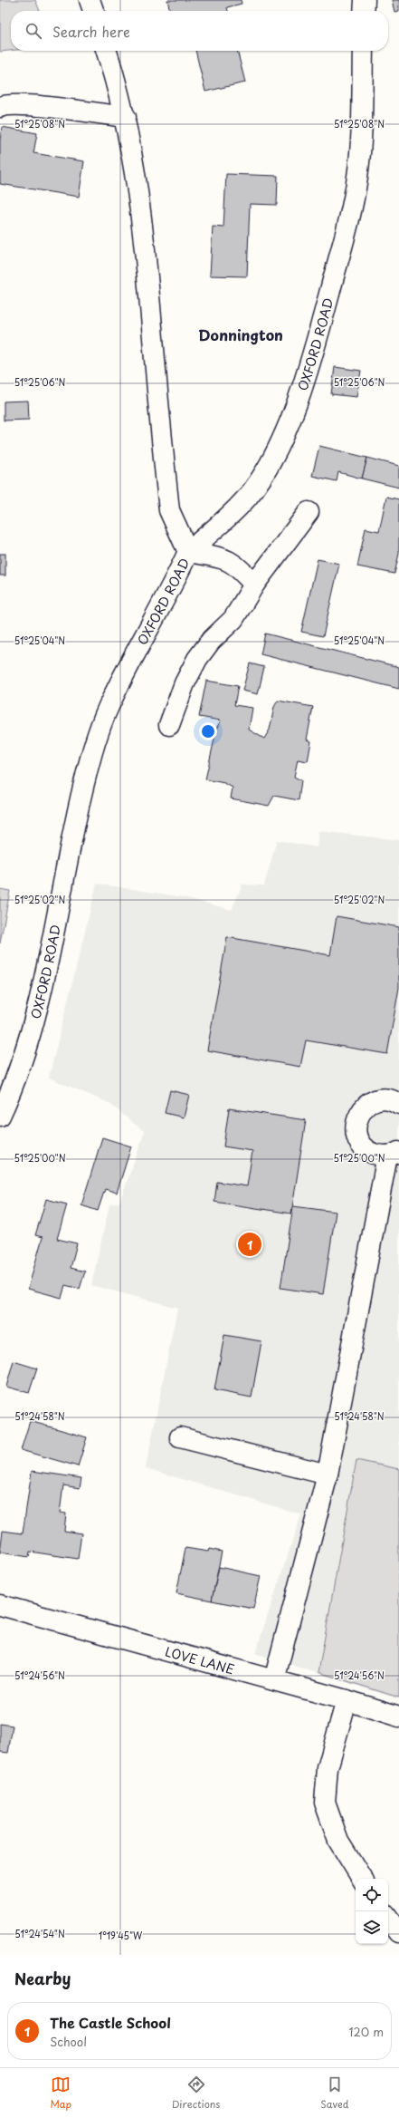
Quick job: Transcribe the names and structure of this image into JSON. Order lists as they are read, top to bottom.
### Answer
{
  "streets": {
    "street": ["OXFORD ROAD", "LOVE LANE"]
  },
  "districts": ["Donnington"],
  "page": {
    "search": "Search here",
    "pins": "1",
    "heading": "Nearby",
    "list": [
      {
        "mark": "1",
        "name": "The Castle School",
        "note": "School",
        "value": "120 m"
      }
    ],
    "nav": ["Map", "Directions", "Saved"]
  },
  "coordinates": [
    "51°25'08\"N",
    "51°25'06\"N",
    "51°25'04\"N",
    "51°25'02\"N",
    "51°25'00\"N",
    "51°24'58\"N",
    "51°24'56\"N",
    "51°24'54\"N",
    "1°19'45\"W"
  ]
}
